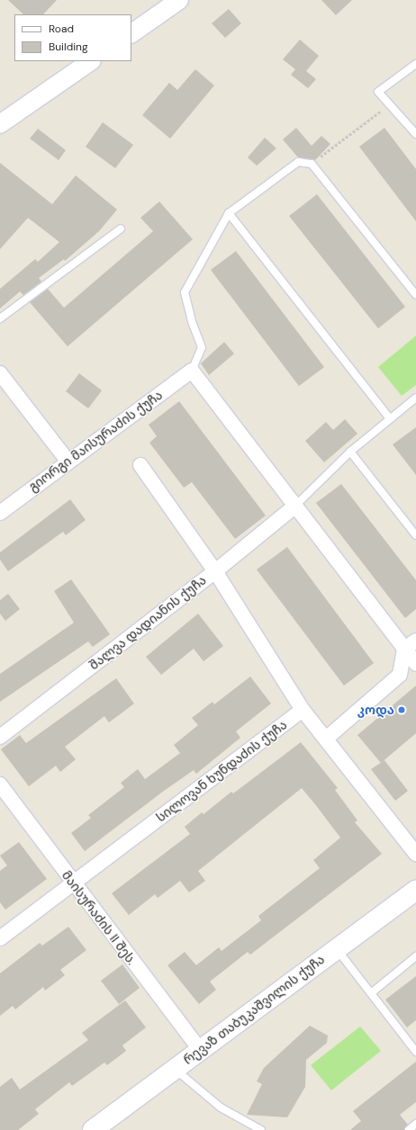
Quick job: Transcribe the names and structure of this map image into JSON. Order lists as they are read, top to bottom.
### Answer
{
  "streets": {
    "main road": ["რევაზ თაბუკაშვილის ქუჩა"],
    "street": [
      "გიორგი მაისურაძის ქუჩა",
      "შალვა დადიანის ქუჩა",
      "სილოვან ხუნდაძის ქუჩა",
      "მაისურაძის II შეს."
    ]
  },
  "crossings": [
    ["სილოვან ხუნდაძის ქუჩა", "მაისურაძის II შეს."],
    ["მაისურაძის II შეს.", "რევაზ თაბუკაშვილის ქუჩა"]
  ],
  "places": ["კოდა"],
  "legend": ["Road", "Building"]
}
